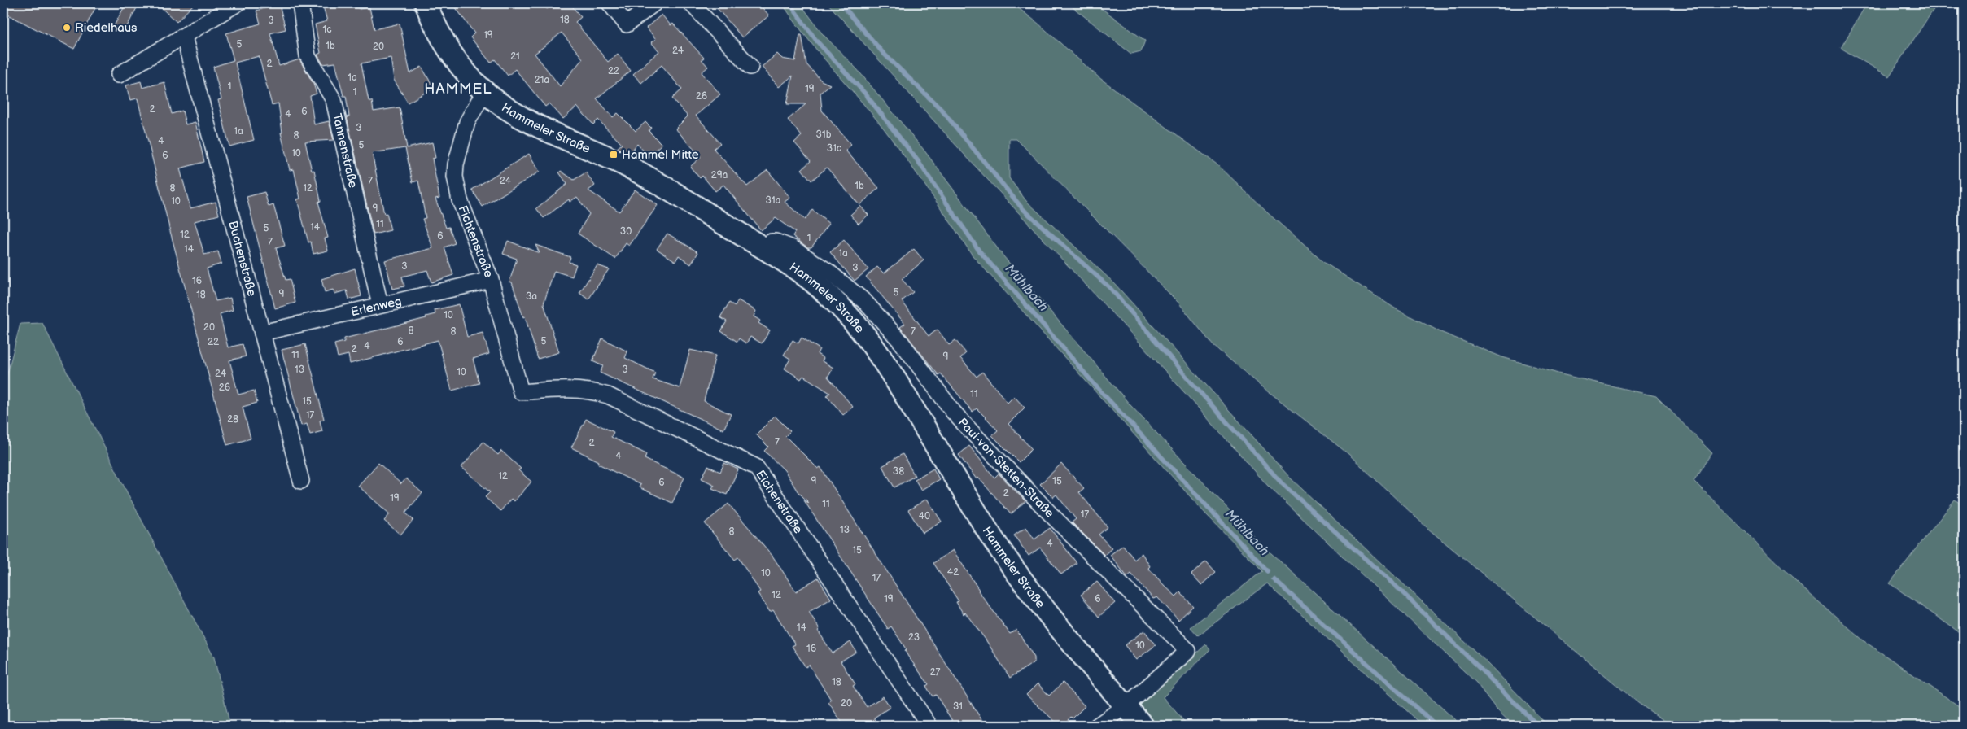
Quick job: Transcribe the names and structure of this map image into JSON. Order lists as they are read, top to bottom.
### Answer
{
  "streets": {
    "main road": ["Hammeler Straße"],
    "street": [
      "Tannenstraße",
      "Fichtenstraße",
      "Buchenstraße",
      "Erlenweg",
      "Paul-von-Stetten-Straße",
      "Eichenstraße"
    ]
  },
  "crossings": [
    ["Hammeler Straße", "Fichtenstraße"],
    ["Hammeler Straße", "Paul-von-Stetten-Straße"],
    ["Tannenstraße", "Erlenweg"],
    ["Fichtenstraße", "Erlenweg"],
    ["Fichtenstraße", "Eichenstraße"],
    ["Buchenstraße", "Erlenweg"]
  ],
  "districts": ["HAMMEL"],
  "water": ["Mühlbach"],
  "places": {
    "other": ["Riedelhaus"],
    "transit": ["Hammel Mitte"]
  },
  "house_numbers": [
    "18",
    "3",
    "1c",
    "19",
    "5",
    "1b",
    "20",
    "24",
    "21",
    "2",
    "22",
    "1a",
    "21a",
    "1",
    "19",
    "1",
    "26",
    "2",
    "6",
    "4",
    "3",
    "1a",
    "31b",
    "8",
    "4",
    "5",
    "31c",
    "10",
    "6",
    "29a",
    "7",
    "24",
    "1b",
    "8",
    "12",
    "31a",
    "10",
    "9",
    "11",
    "14",
    "5",
    "30",
    "12",
    "6",
    "1",
    "7",
    "14",
    "1a",
    "3",
    "3",
    "16",
    "5",
    "9",
    "18",
    "3a",
    "10",
    "20",
    "8",
    "8",
    "7",
    "5",
    "22",
    "6",
    "4",
    "2",
    "11",
    "9",
    "13",
    "3",
    "10",
    "24",
    "26",
    "11",
    "15",
    "17",
    "28",
    "7",
    "2",
    "4",
    "38",
    "12",
    "9",
    "15",
    "6",
    "2",
    "19",
    "11",
    "17",
    "40",
    "13",
    "8",
    "4",
    "15",
    "42",
    "10",
    "17",
    "12",
    "19",
    "6",
    "14",
    "23",
    "10",
    "16",
    "27",
    "18",
    "20",
    "31"
  ]
}
